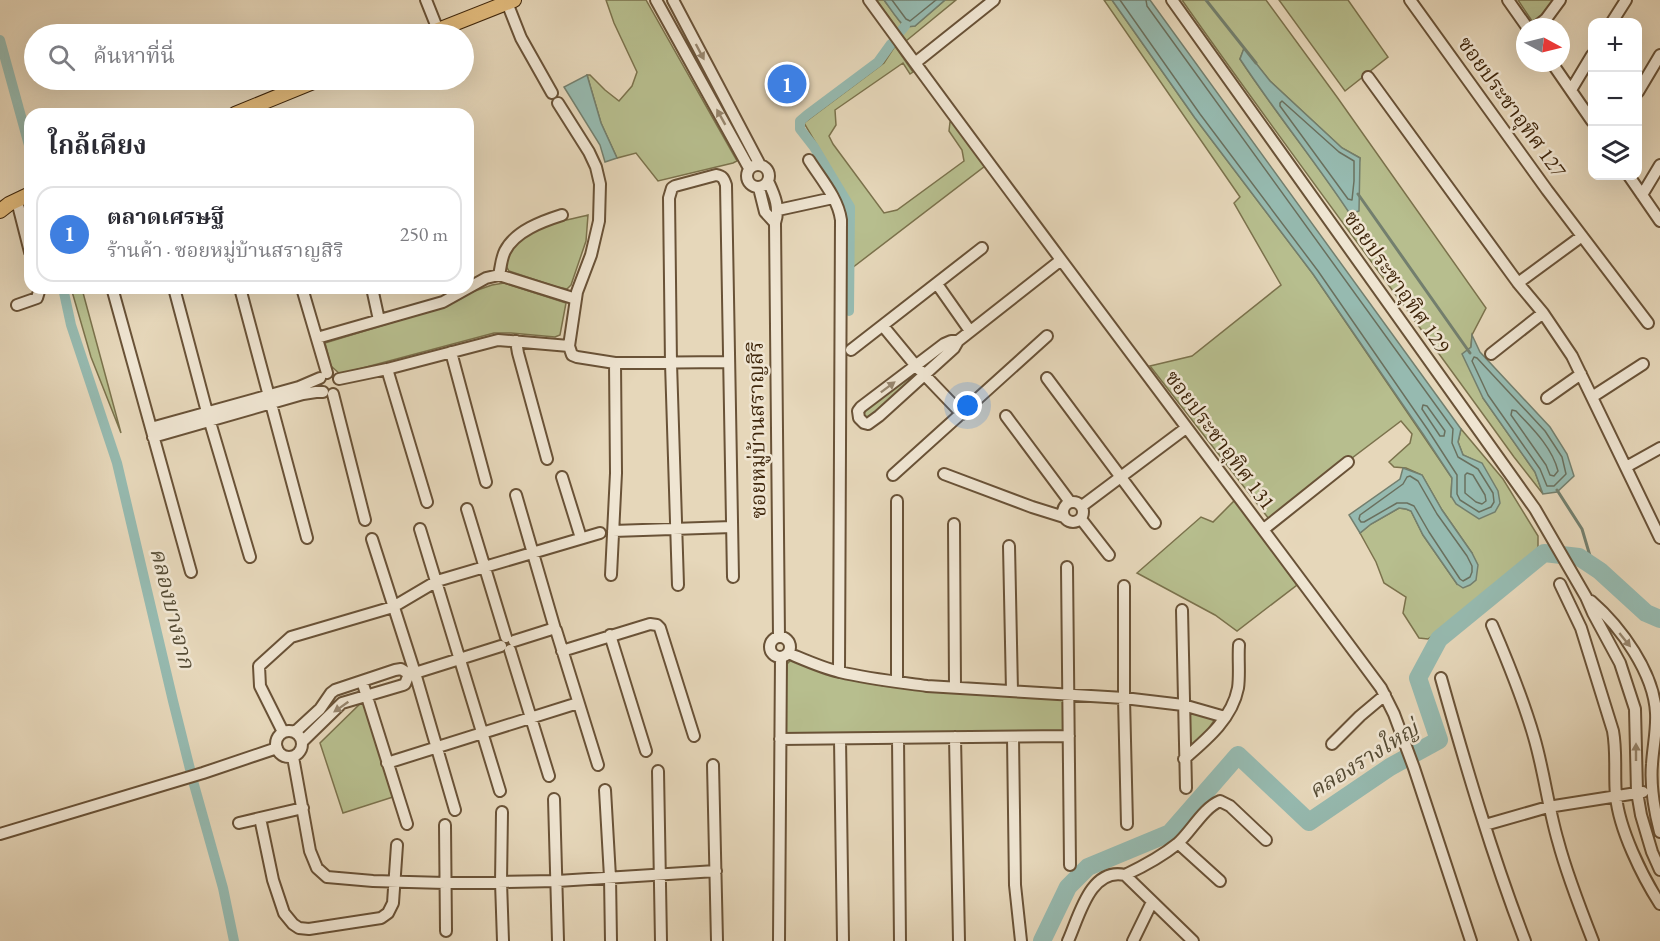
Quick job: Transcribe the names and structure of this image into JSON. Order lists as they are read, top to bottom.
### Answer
{
  "streets": {
    "street": [
      "ซอยประชาอุทิศ 127",
      "ซอยประชาอุทิศ 129",
      "ซอยหมู่บ้านสราญสิริ",
      "ซอยประชาอุทิศ 131"
    ]
  },
  "water": ["คลองบางจาก", "คลองรางใหญ่"],
  "north": "right",
  "page": {
    "map_buttons": ["+", "−"],
    "search": "ค้นหาที่นี่",
    "pins": "1",
    "heading": "ใกล้เคียง",
    "list": [
      {
        "mark": "1",
        "name": "ตลาดเศรษฐี",
        "note": "ร้านค้า · ซอยหมู่บ้านสราญสิริ",
        "value": "250 m"
      }
    ]
  }
}
